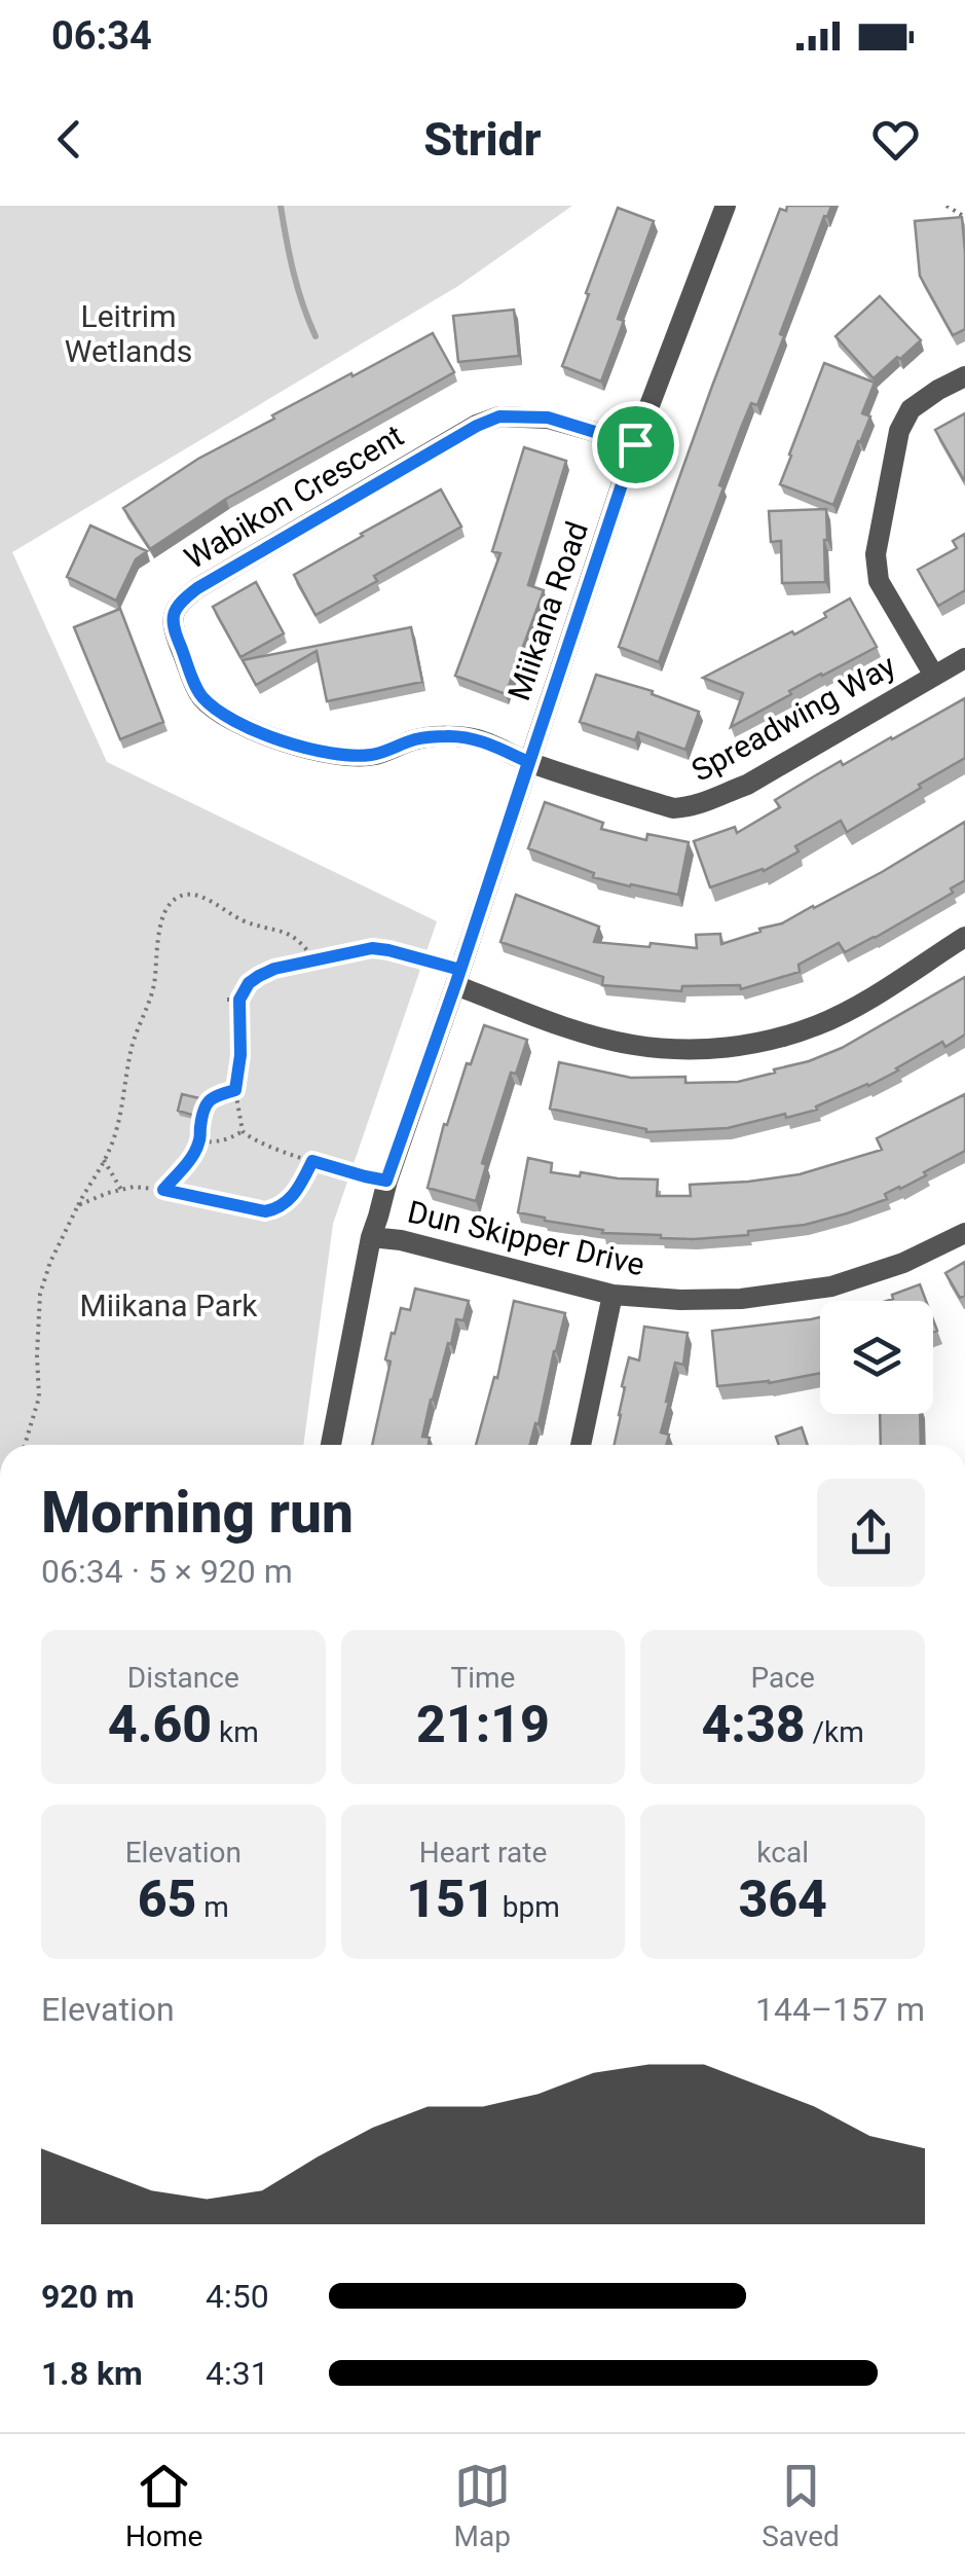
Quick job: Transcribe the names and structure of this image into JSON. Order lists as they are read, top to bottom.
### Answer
{
  "streets": {
    "street": [
      "Wabikon Crescent",
      "Miikana Road",
      "Spreadwing Way",
      "Dun Skipper Drive"
    ]
  },
  "crossings": [
    ["Wabikon Crescent", "Miikana Road"],
    ["Wabikon Crescent", "Spreadwing Way"],
    ["Miikana Road", "Spreadwing Way"],
    ["Miikana Road", "Dun Skipper Drive"]
  ],
  "parks": ["Leitrim Wetlands", "Miikana Park"],
  "page": {
    "status": "06:34",
    "header": "Stridr",
    "heading": ["Morning run", "06:34 · 5 × 920 m"],
    "stats": [
      ["Distance", "4.60 km"],
      ["Time", "21:19"],
      ["Pace", "4:38 /km"],
      ["Elevation", "65 m"],
      ["Heart rate", "151 bpm"],
      ["kcal", "364"]
    ],
    "chart": ["Elevation", "144–157 m"],
    "list": [
      {
        "name": "920 m",
        "note": "4:50"
      },
      {
        "name": "1.8 km",
        "note": "4:31"
      }
    ],
    "tabs": ["Home", "Map", "Saved"]
  }
}
